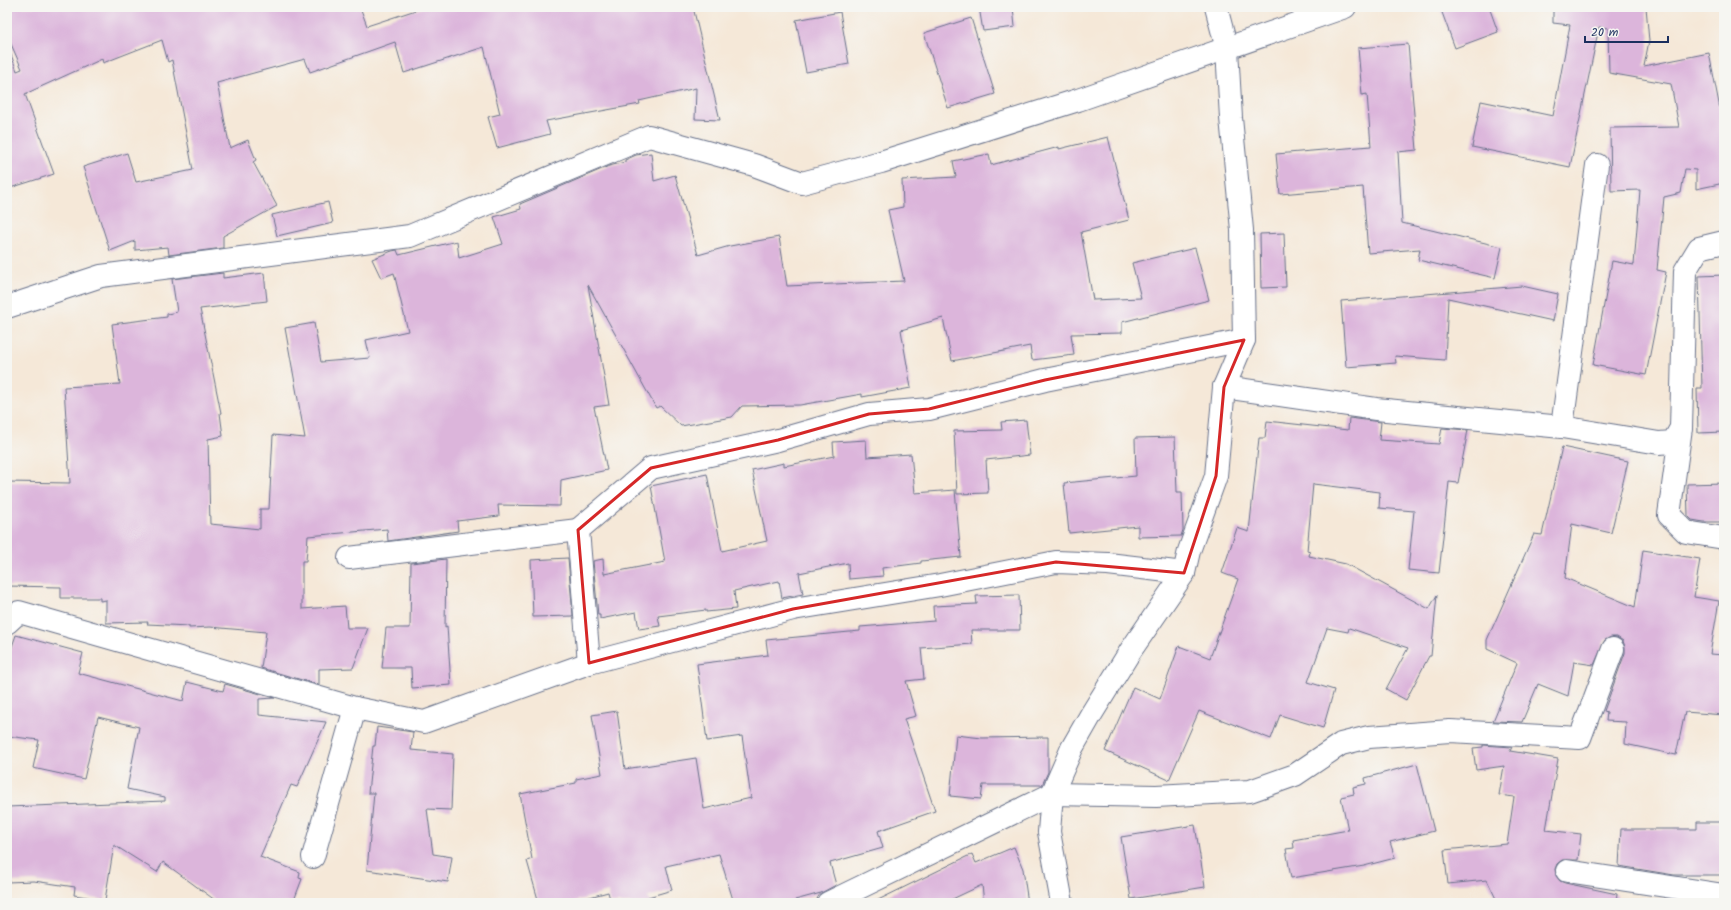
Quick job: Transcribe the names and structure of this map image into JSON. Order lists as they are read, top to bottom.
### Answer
{
  "scale_bar": "20 m"
}
